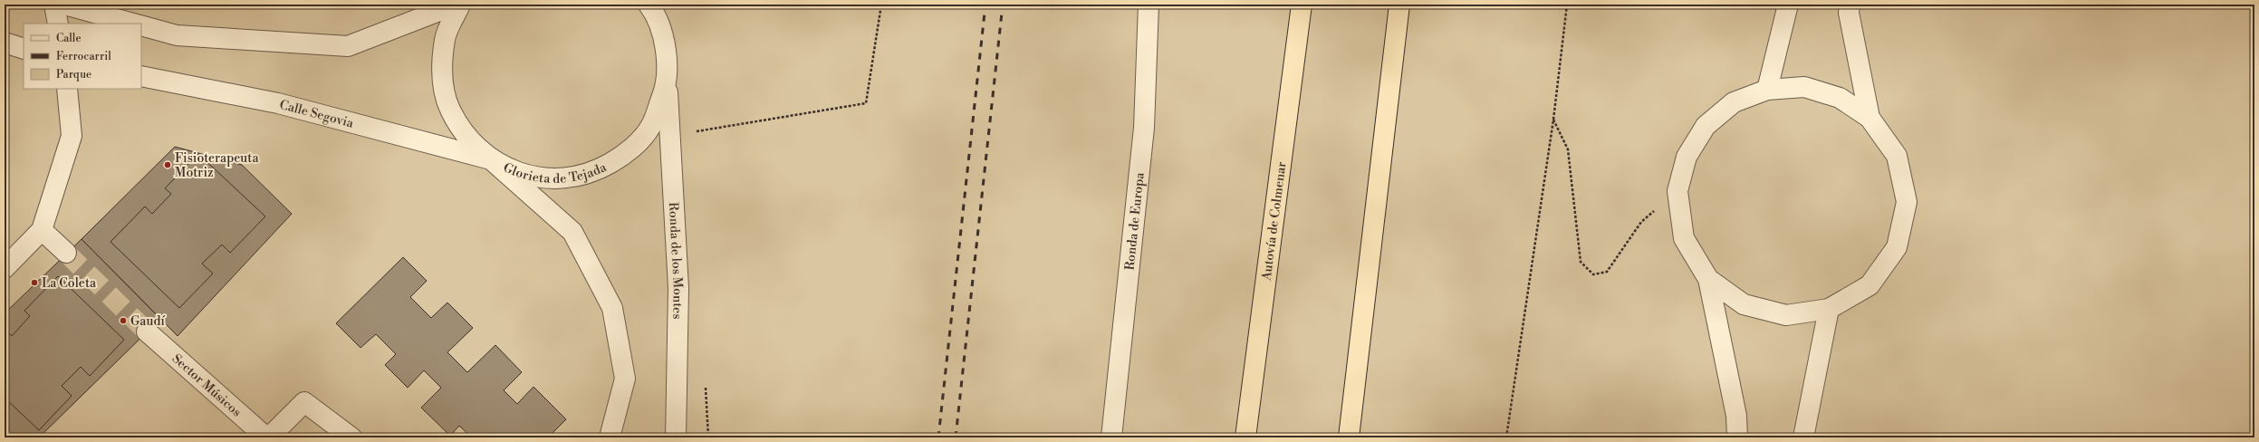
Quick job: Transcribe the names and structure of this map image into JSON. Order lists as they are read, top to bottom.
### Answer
{
  "streets": {
    "highway": ["Autovía de Colmenar"],
    "street": [
      "Calle Segovia",
      "Glorieta de Tejada",
      "Ronda de Europa",
      "Ronda de los Montes",
      "Sector Músicos"
    ]
  },
  "crossings": [
    ["Calle Segovia", "Glorieta de Tejada"],
    ["Glorieta de Tejada", "Ronda de los Montes"]
  ],
  "places": ["Fisioterapeuta Motriz", "La Coleta", "Gaudí"],
  "legend": ["Calle", "Ferrocarril", "Parque"]
}
